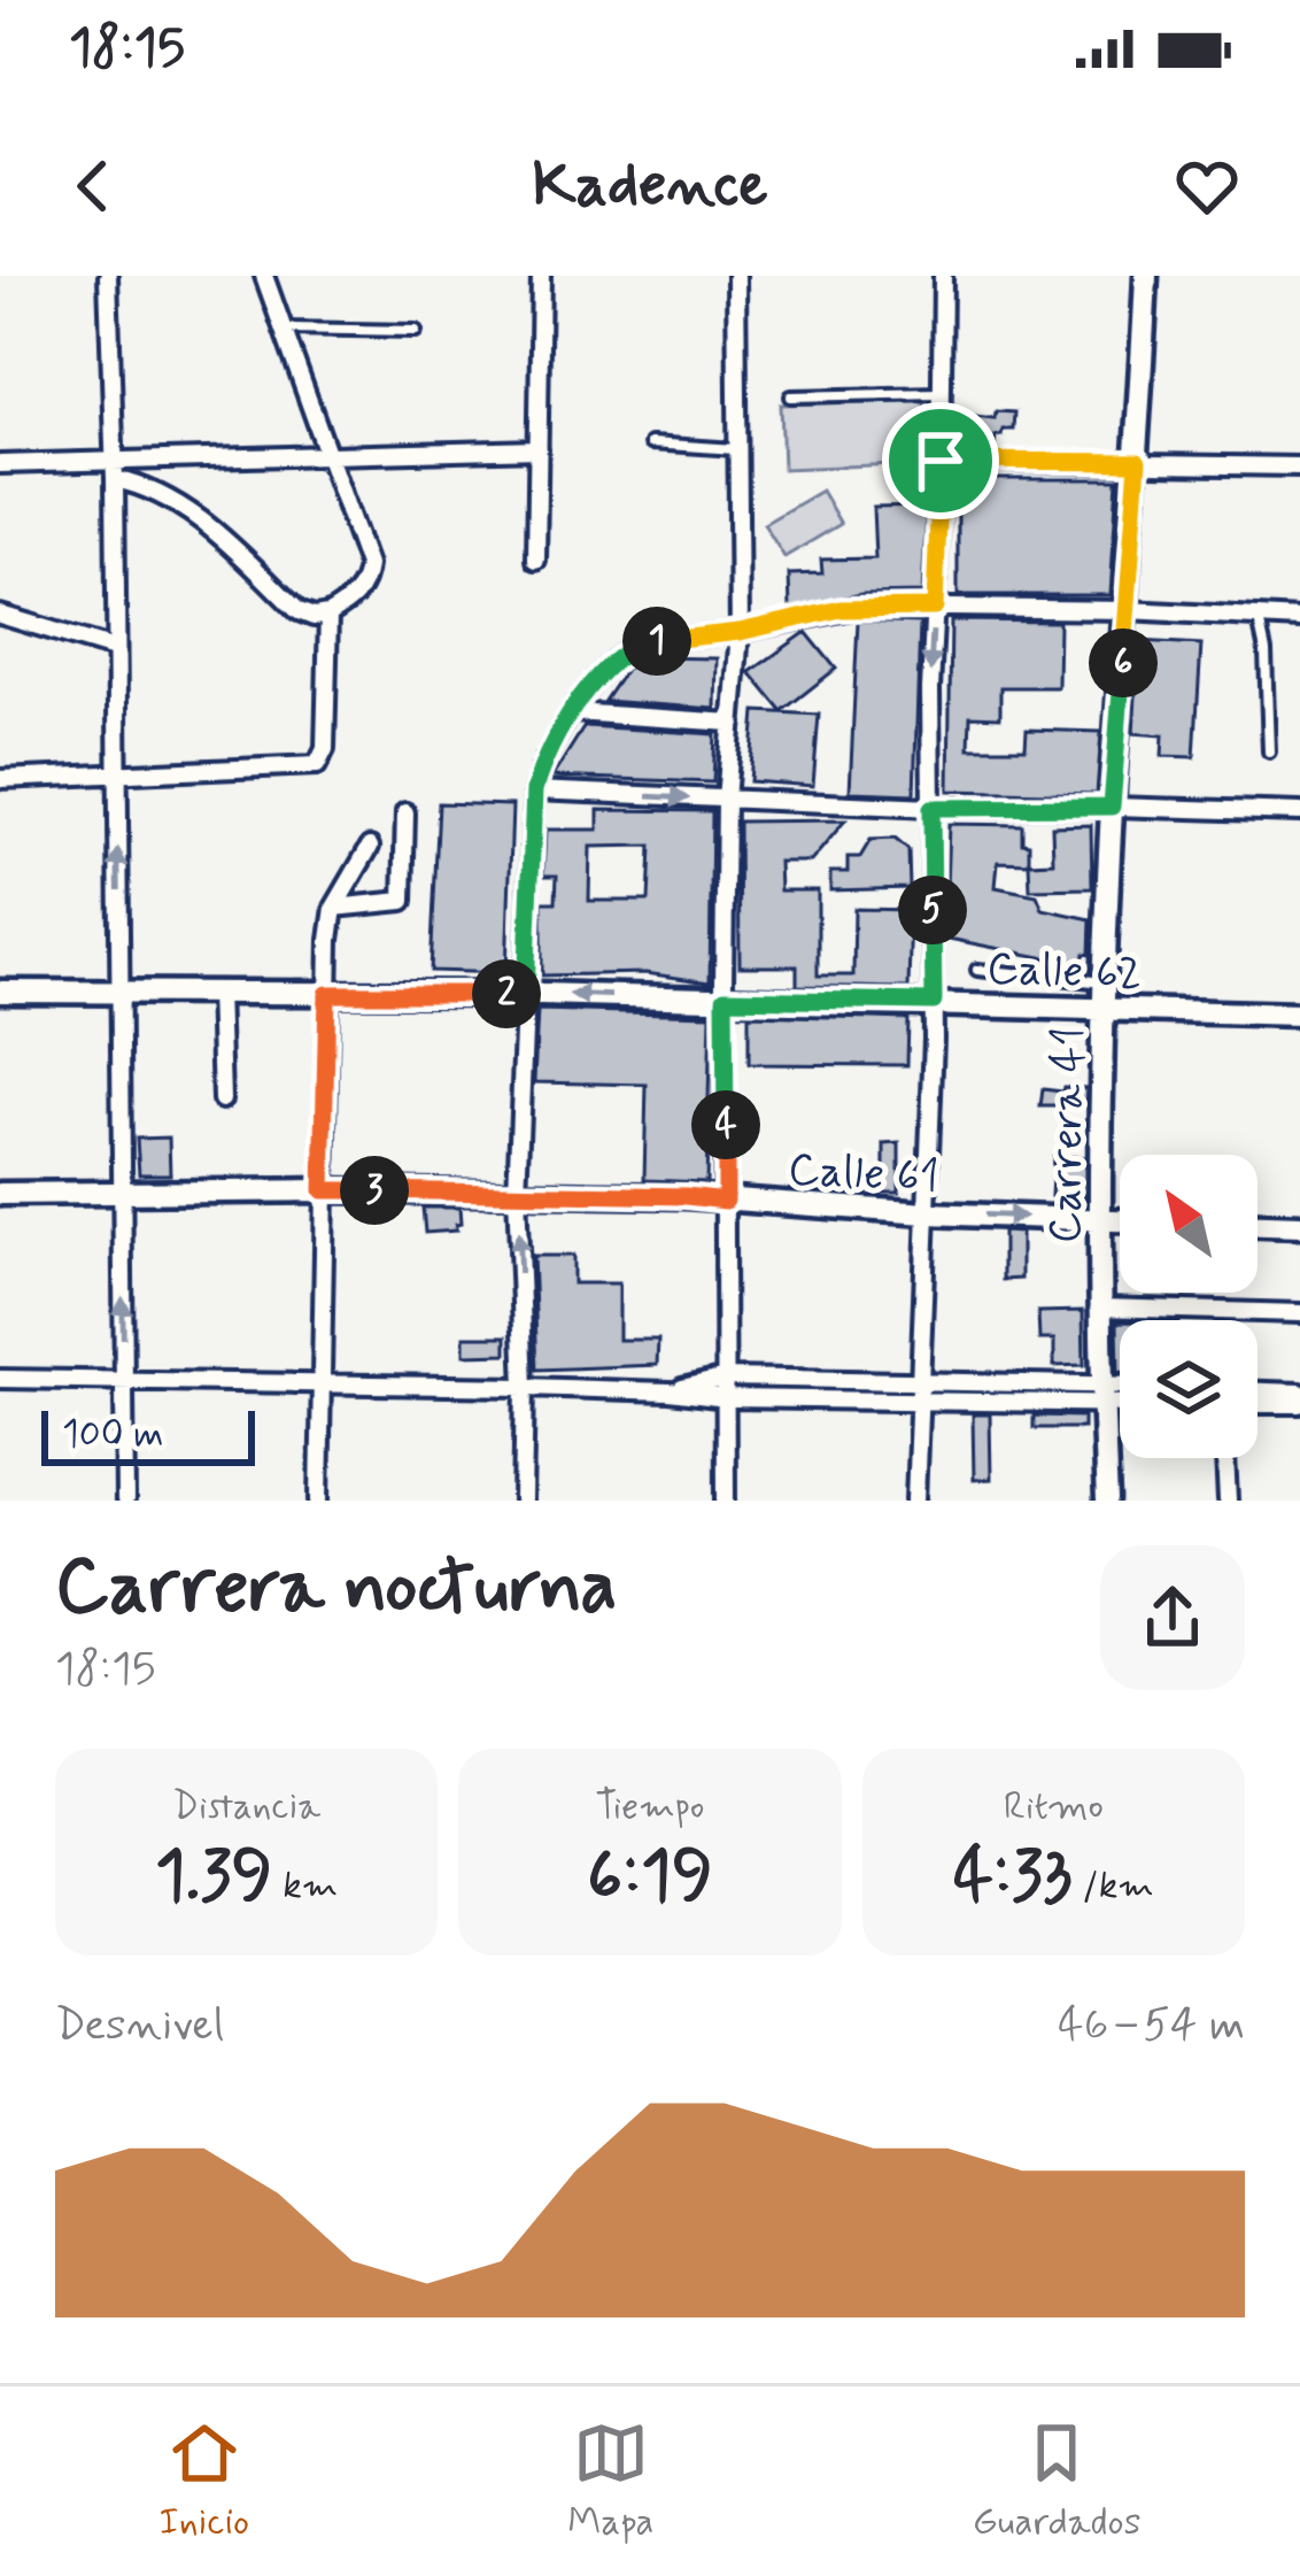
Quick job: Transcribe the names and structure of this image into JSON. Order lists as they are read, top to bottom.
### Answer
{
  "streets": {
    "street": ["Calle 62", "Carrera 41", "Calle 61"]
  },
  "crossings": [
    ["Calle 62", "Carrera 41"],
    ["Carrera 41", "Calle 61"]
  ],
  "scale_bar": "100 m",
  "north": "top left",
  "page": {
    "status": "18:15",
    "header": "Kadence",
    "pins": [
      "1",
      "6",
      "5",
      "2",
      "4",
      "3"
    ],
    "scale": "100 m",
    "heading": ["Carrera nocturna", "18:15"],
    "stats": [
      ["Distancia", "1.39 km"],
      ["Tiempo", "6:19"],
      ["Ritmo", "4:33 /km"]
    ],
    "chart": ["Desnivel", "46–54 m"],
    "tabs": ["Inicio", "Mapa", "Guardados"]
  }
}
